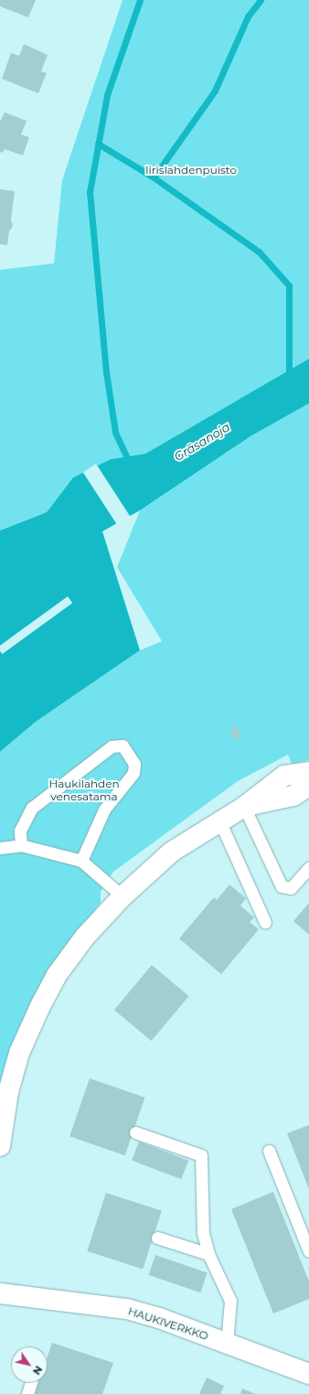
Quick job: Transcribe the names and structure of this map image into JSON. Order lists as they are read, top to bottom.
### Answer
{
  "streets": {
    "street": ["HAUKIVERKKO"]
  },
  "water": ["Gräsanoja"],
  "parks": ["Iirislahdenpuisto", "Haukilahden venesatama"],
  "north": "bottom right"
}
